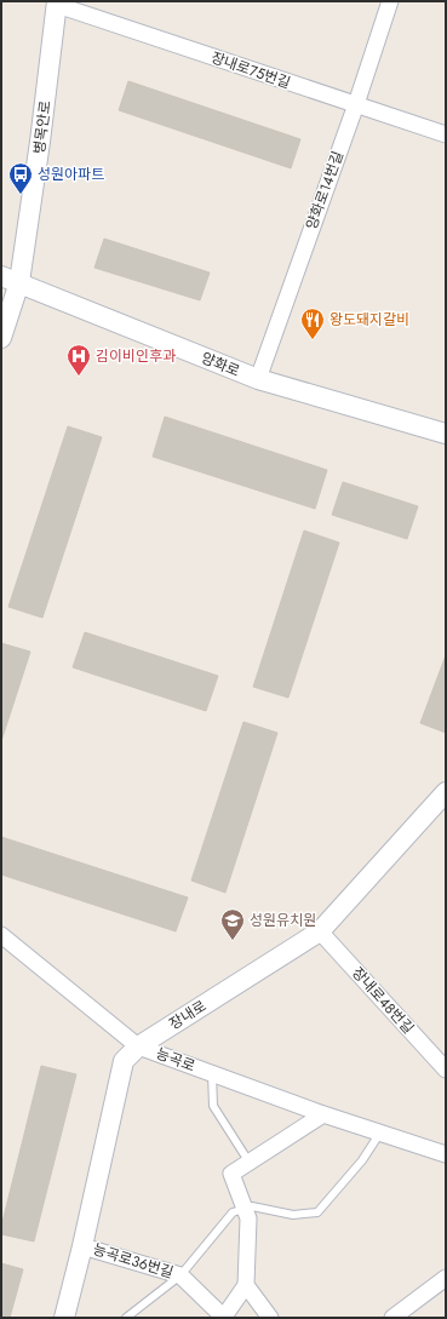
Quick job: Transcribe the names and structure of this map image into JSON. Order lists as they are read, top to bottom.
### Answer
{
  "streets": {
    "street": [
      "장내로75번길",
      "병목안로",
      "양화로14번길",
      "양화로",
      "장내로48번길",
      "장내로",
      "능곡로",
      "능곡로36번길"
    ]
  },
  "crossings": [
    ["장내로75번길", "병목안로"],
    ["장내로75번길", "양화로14번길"],
    ["병목안로", "양화로"],
    ["양화로14번길", "양화로"],
    ["장내로48번길", "장내로"],
    ["장내로", "능곡로"],
    ["장내로", "능곡로36번길"]
  ],
  "places": {
    "bus stop": ["성원아파트"],
    "restaurant": ["왕도돼지갈비"],
    "hospital": ["김이비인후과"],
    "school or university": ["성원유치원"]
  }
}
